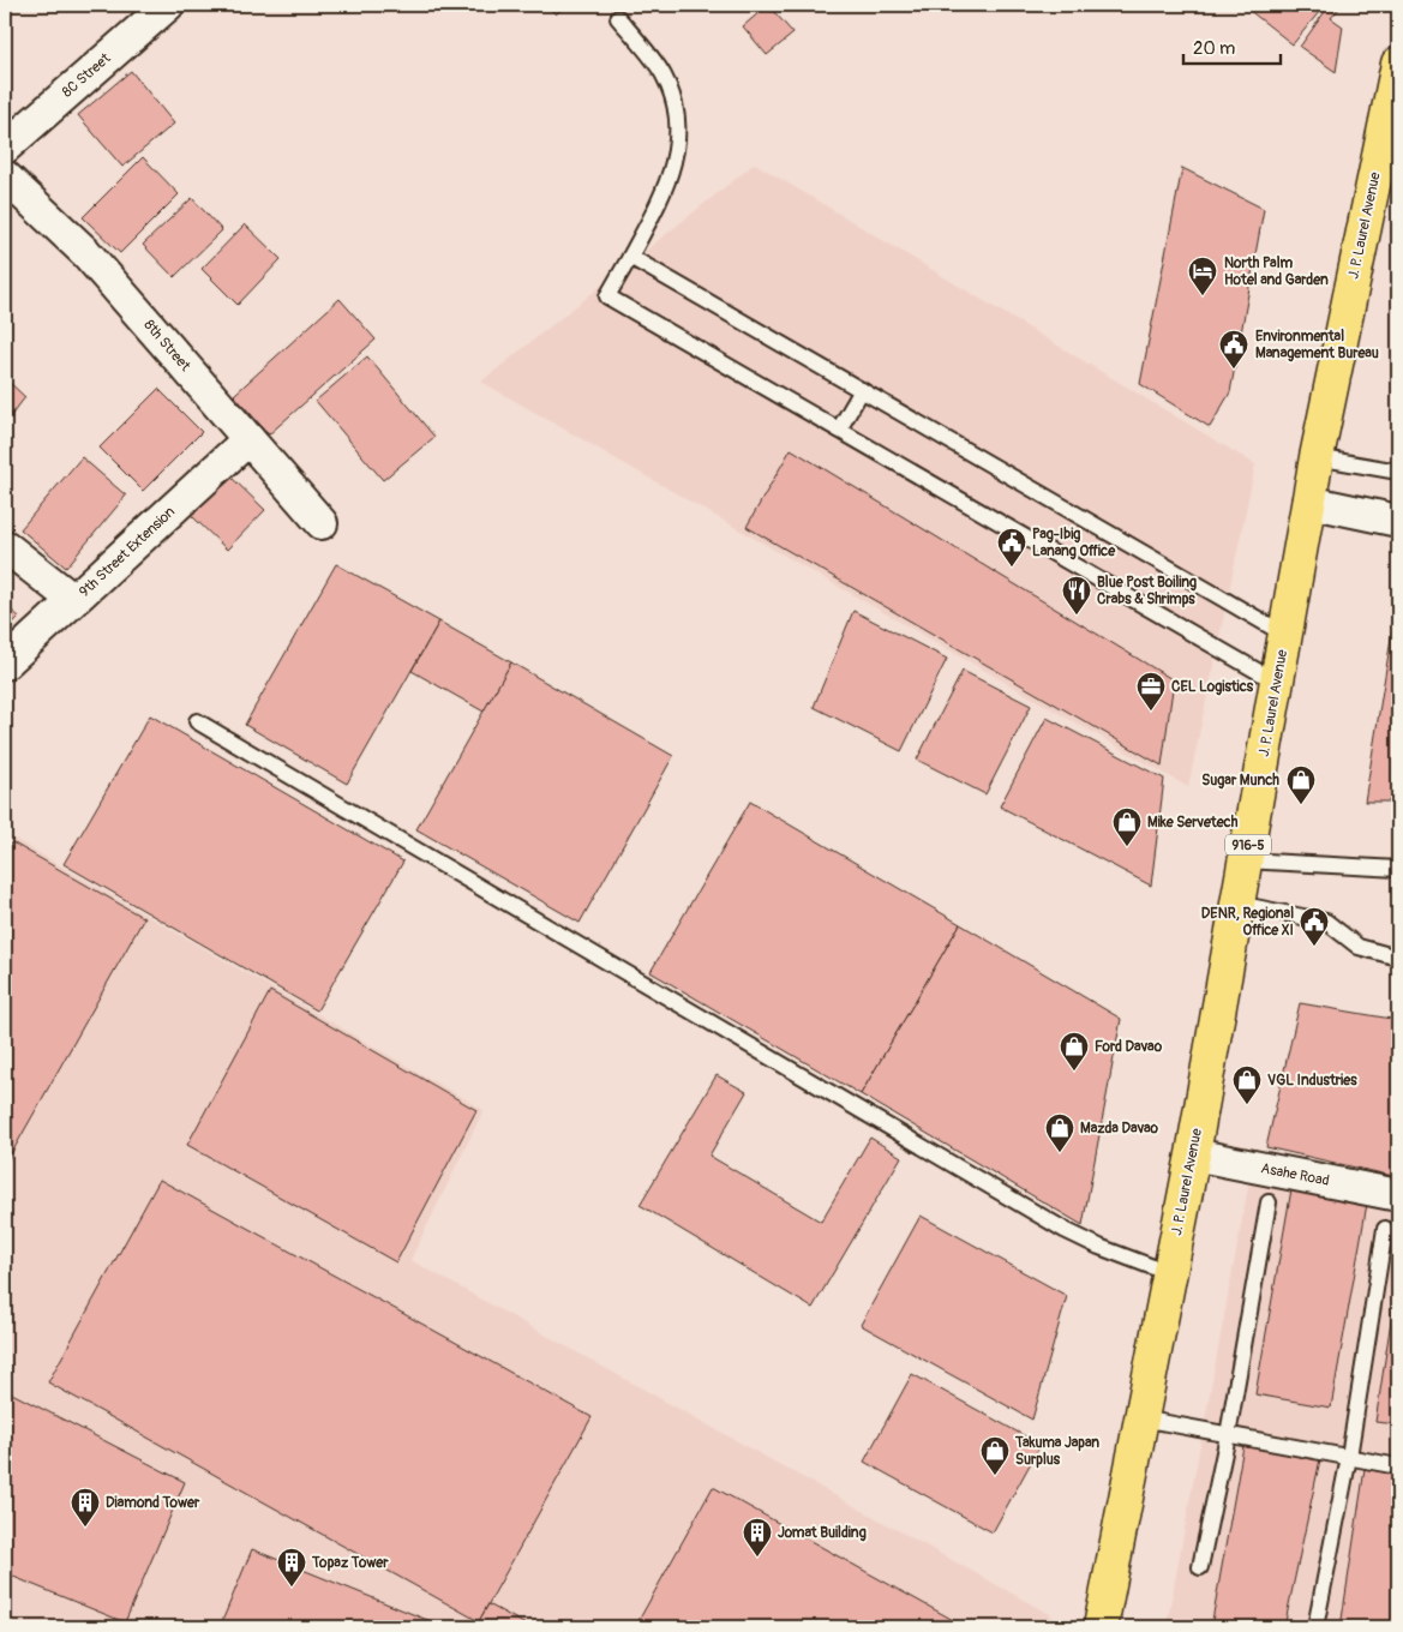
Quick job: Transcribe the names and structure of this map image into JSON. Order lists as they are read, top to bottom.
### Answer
{
  "streets": {
    "main road": ["J. P. Laurel Avenue", "916-5"],
    "street": [
      "8C Street",
      "8th Street",
      "9th Street Extension",
      "Asahe Road"
    ]
  },
  "crossings": [
    ["J. P. Laurel Avenue", "Asahe Road"],
    ["8th Street", "9th Street Extension"]
  ],
  "places": {
    "hotel": ["North Palm Hotel and Garden"],
    "public building": ["Environmental Management Bureau", "Pag-Ibig Lanang Office", "DENR, Regional Office XI"],
    "restaurant": ["Blue Post Boiling Crabs & Shrimps"],
    "office": ["CEL Logistics"],
    "shop": [
      "Sugar Munch",
      "Mike Servetech",
      "Ford Davao",
      "VGL Industries",
      "Mazda Davao",
      "Takuma Japan Surplus"
    ],
    "building": ["Diamond Tower", "Jomat Building", "Topaz Tower"]
  },
  "scale_bar": "20 m"
}
